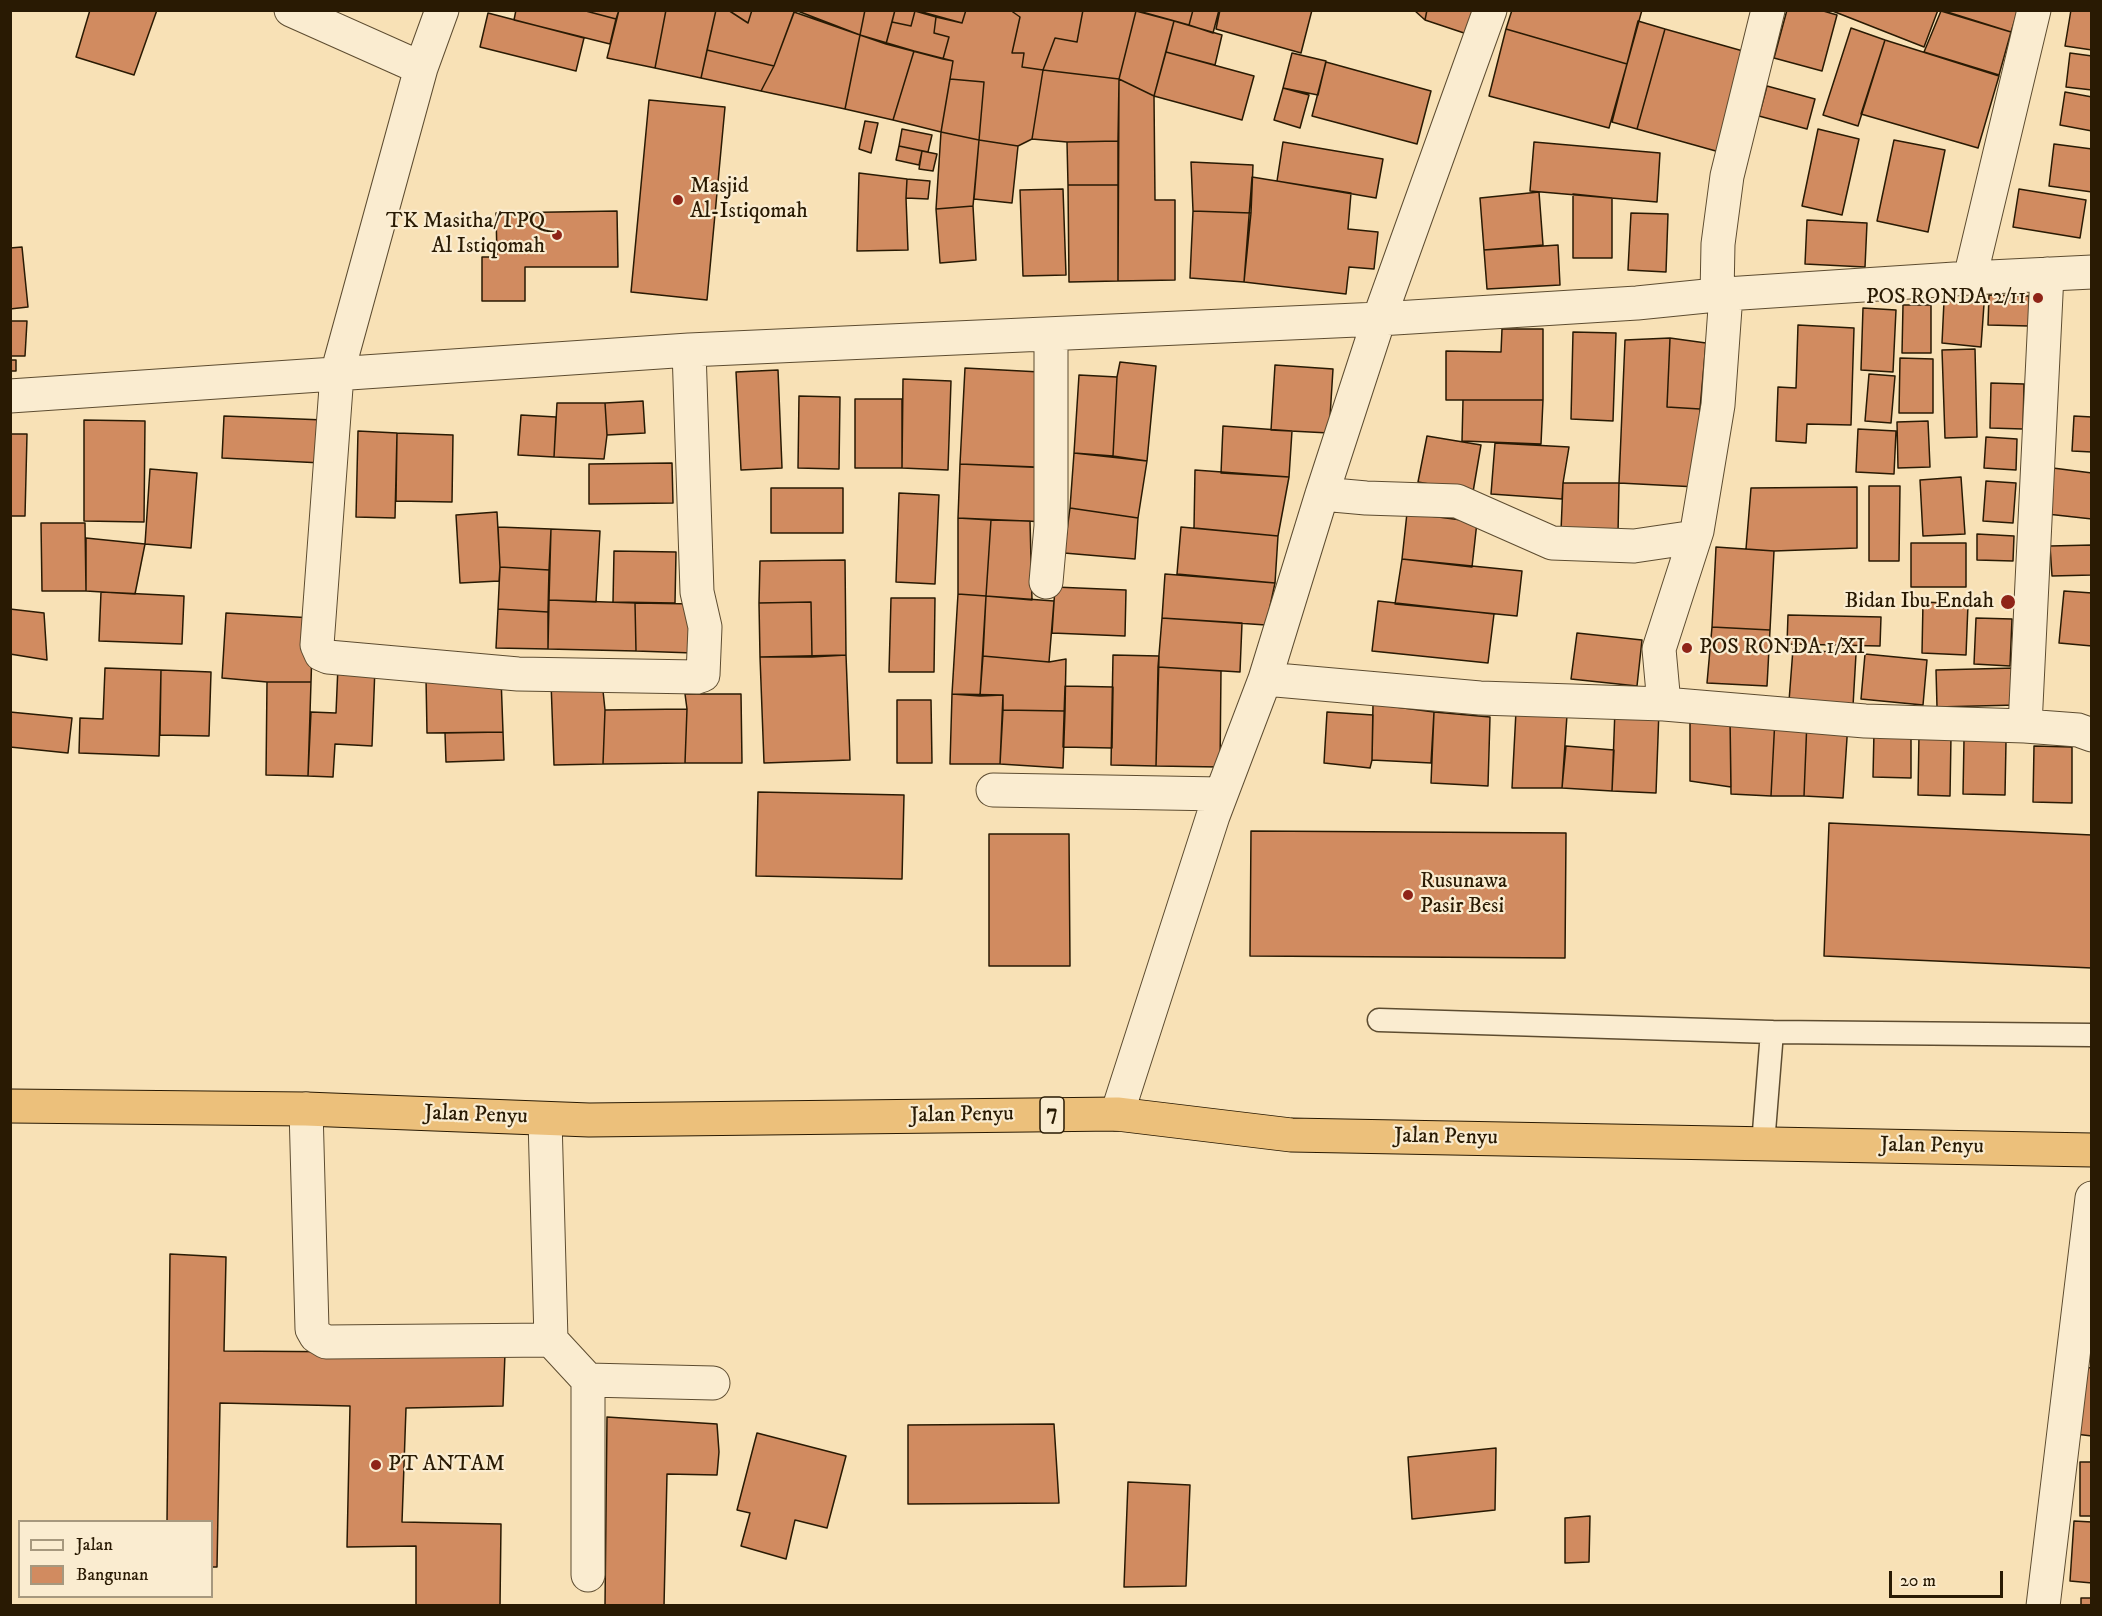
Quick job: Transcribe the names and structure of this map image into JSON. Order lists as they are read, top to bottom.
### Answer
{
  "streets": {
    "highway": ["7", "Jalan Penyu"]
  },
  "places": [
    "Masjid Al-Istiqomah",
    "TK Masitha/TPQ Al Istiqomah",
    "POS RONDA 2/11",
    "Bidan Ibu Endah",
    "POS RONDA 1/XI",
    "Rusunawa Pasir Besi",
    "PT ANTAM"
  ],
  "legend": ["Jalan", "Bangunan"],
  "scale_bar": "20 m"
}
